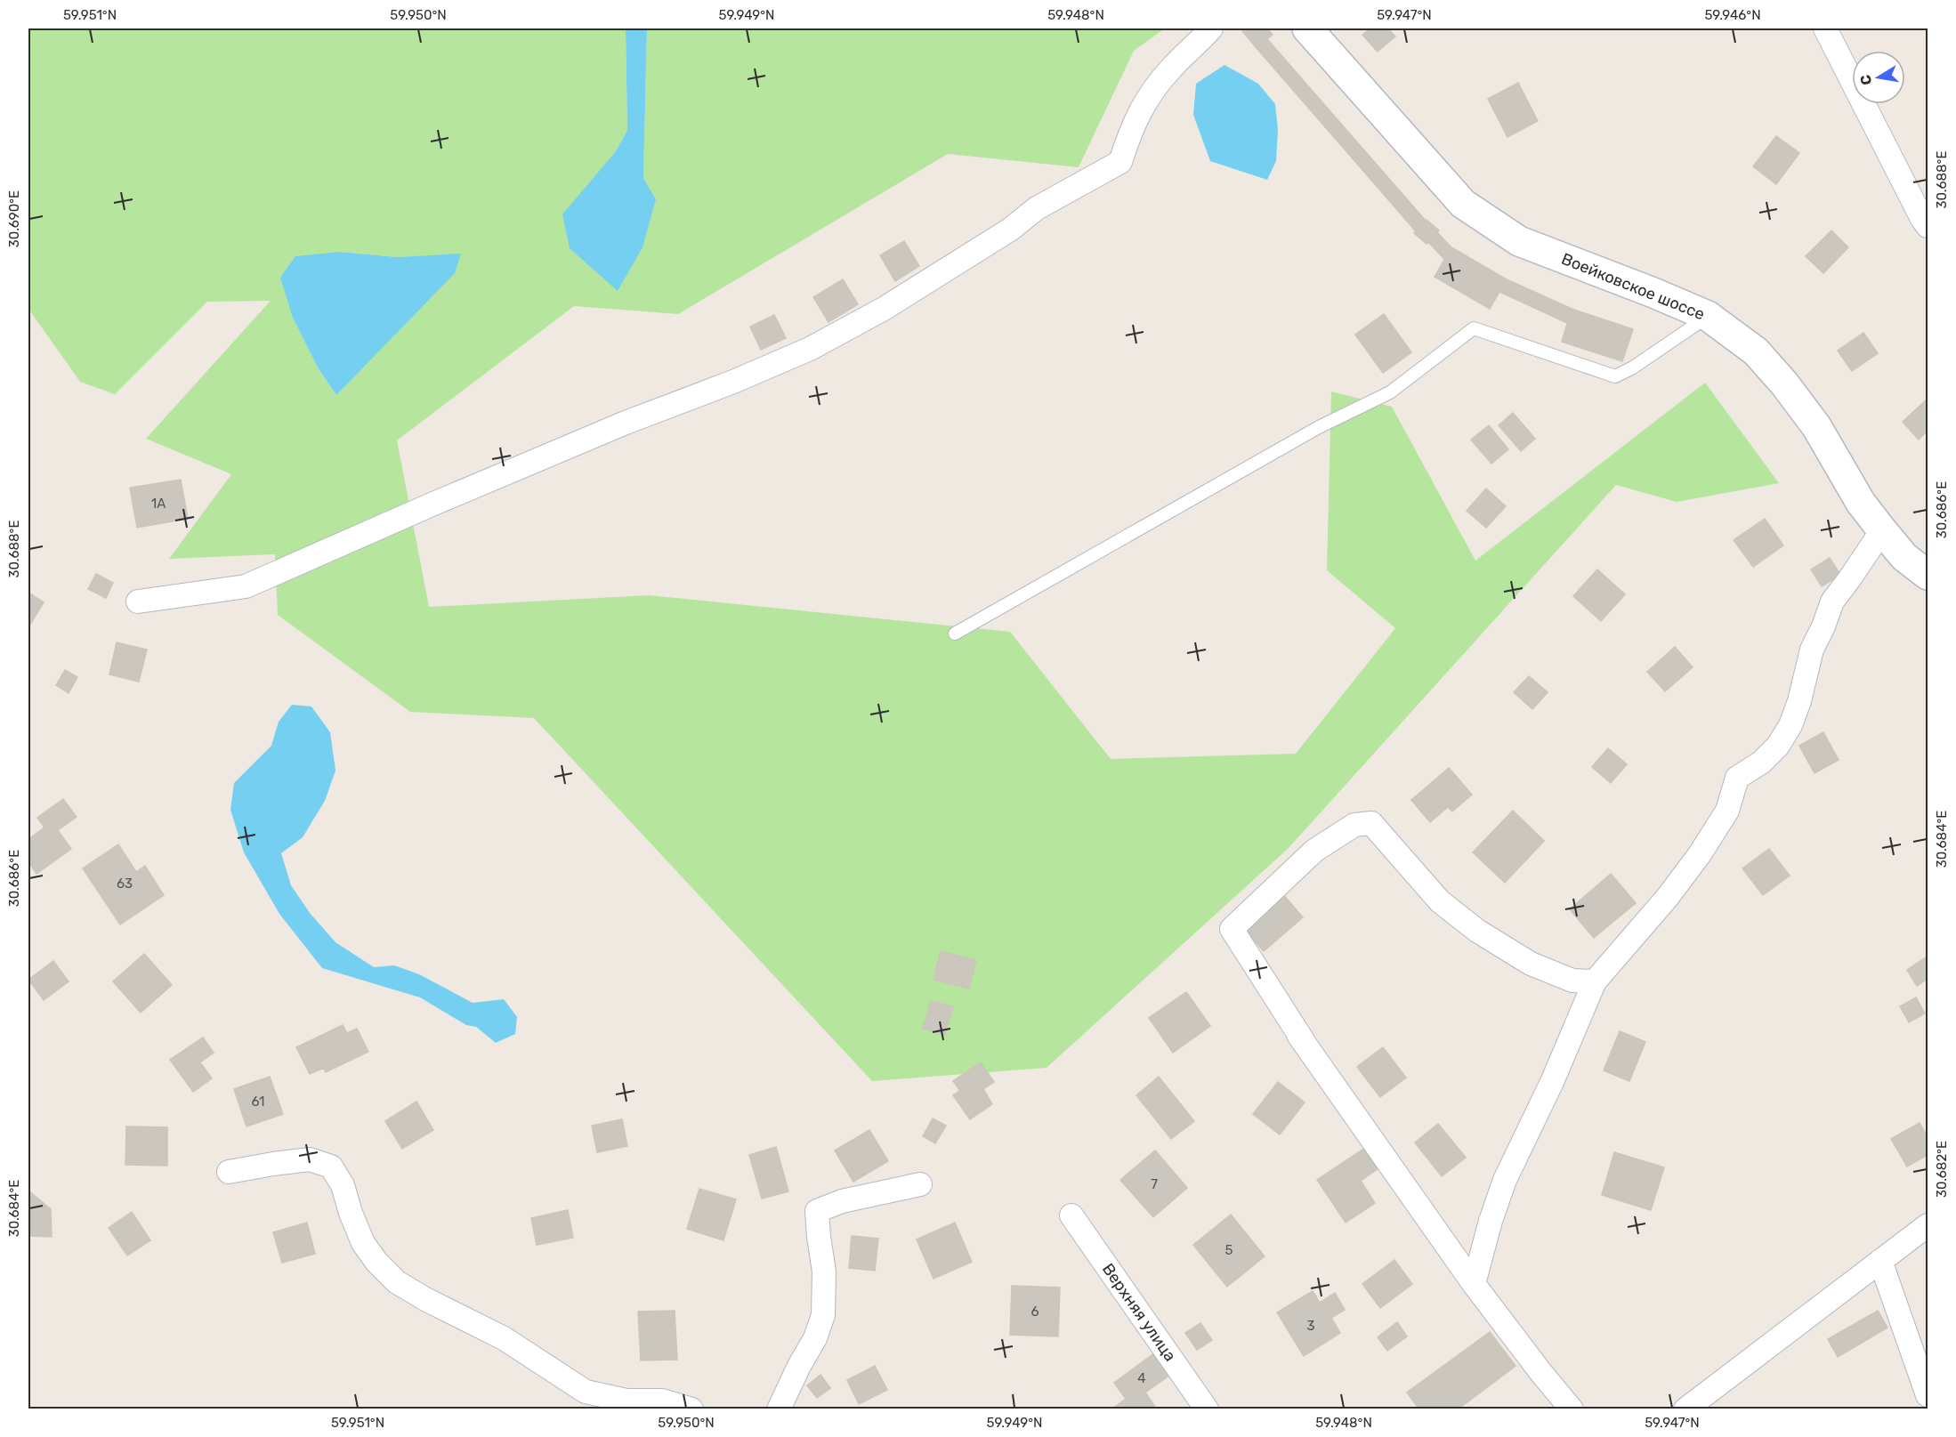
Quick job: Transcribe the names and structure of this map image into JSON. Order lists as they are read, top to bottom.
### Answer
{
  "streets": {
    "street": ["Воейковское шоссе", "Верхняя улица"]
  },
  "house_numbers": [
    "1А",
    "63",
    "61",
    "7",
    "5",
    "6",
    "3",
    "4"
  ],
  "north": "left",
  "coordinates": [
    "59.951°N",
    "59.950°N",
    "59.949°N",
    "59.948°N",
    "59.947°N",
    "59.946°N",
    "30.688°E",
    "30.690°E",
    "30.686°E",
    "30.684°E",
    "30.682°E"
  ]
}
